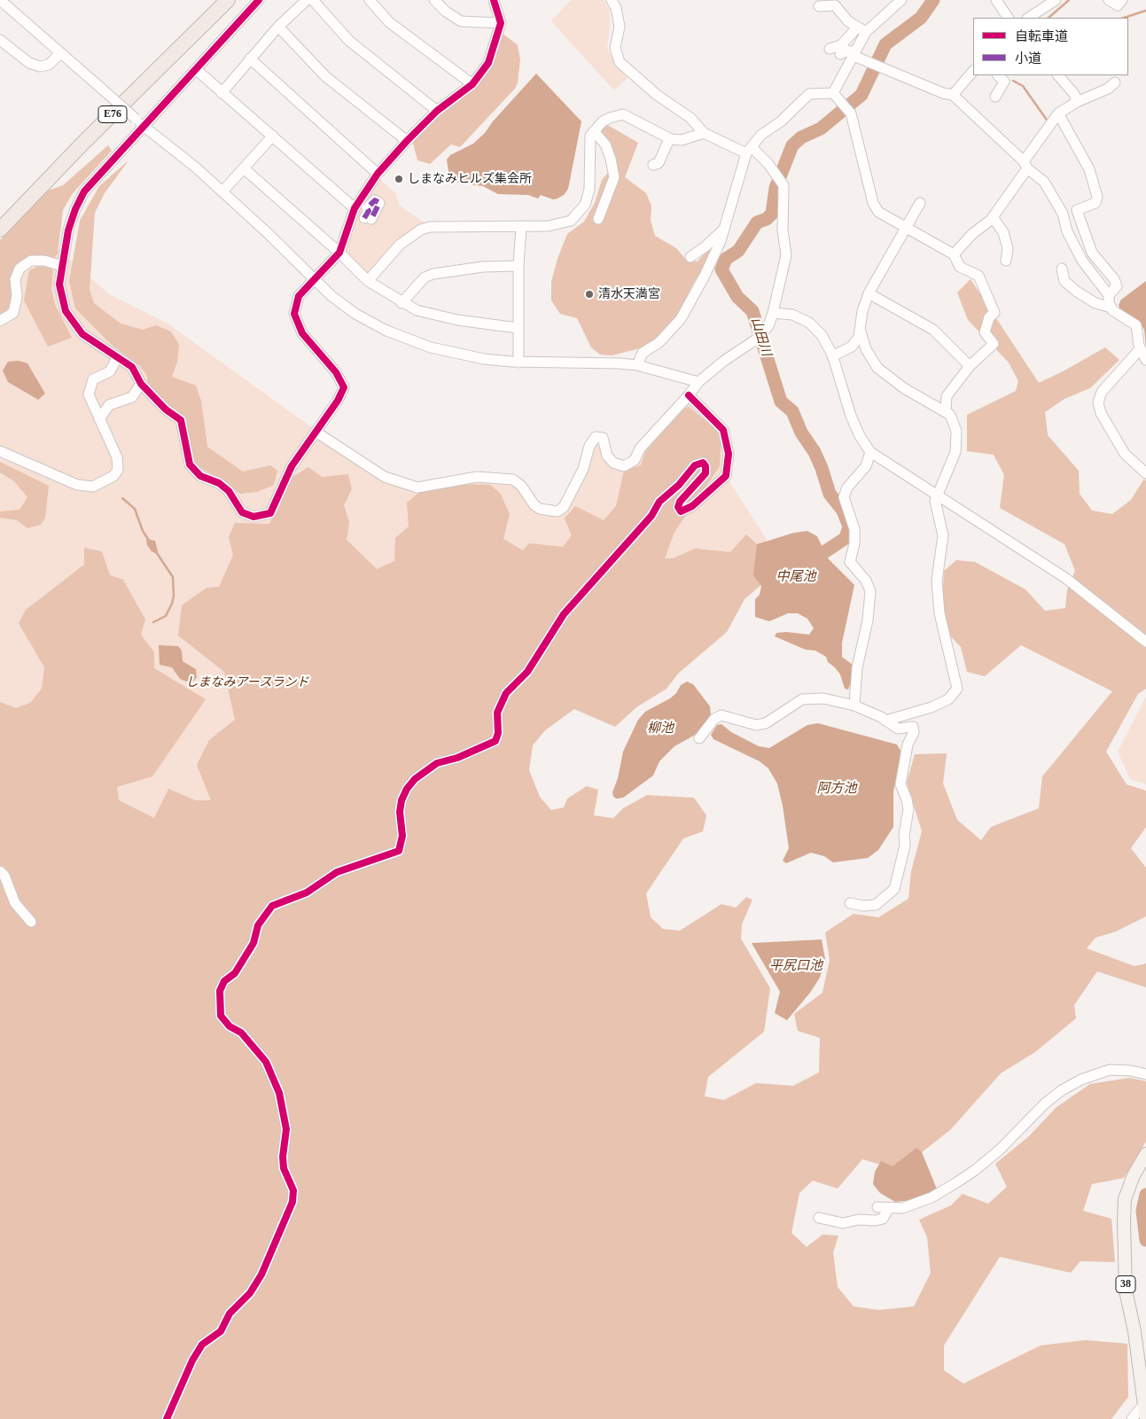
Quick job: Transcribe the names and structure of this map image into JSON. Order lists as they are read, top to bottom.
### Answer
{
  "streets": {
    "highway": ["E76"],
    "main road": ["38"]
  },
  "water": [
    "山田川",
    "中尾池",
    "柳池",
    "阿方池",
    "平尻口池"
  ],
  "parks": ["しまなみアースランド"],
  "places": ["しまなみヒルズ集会所", "清水天満宮"],
  "legend": ["自転車道", "小道"]
}
